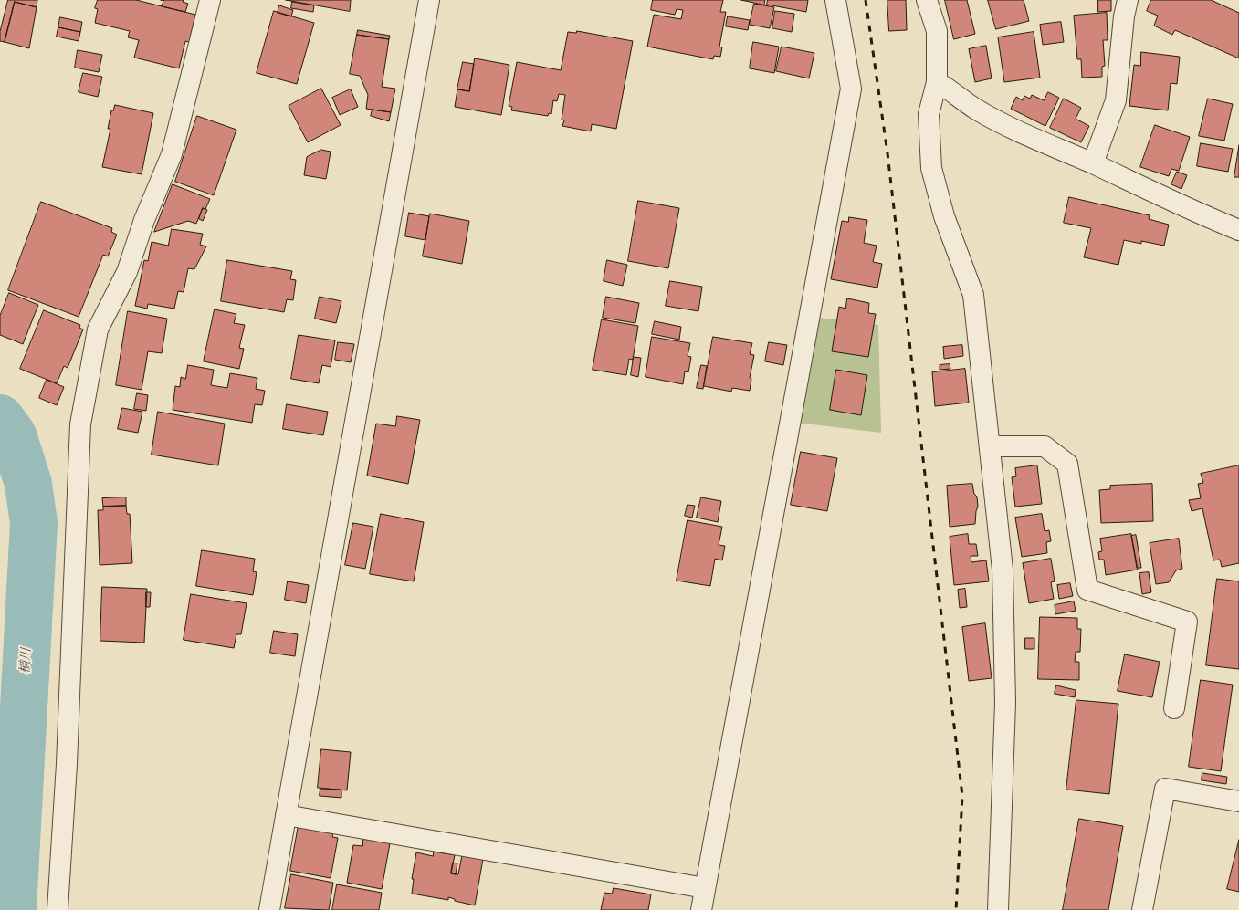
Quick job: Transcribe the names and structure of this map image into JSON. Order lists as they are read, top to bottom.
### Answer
{
  "water": ["横川"]
}
